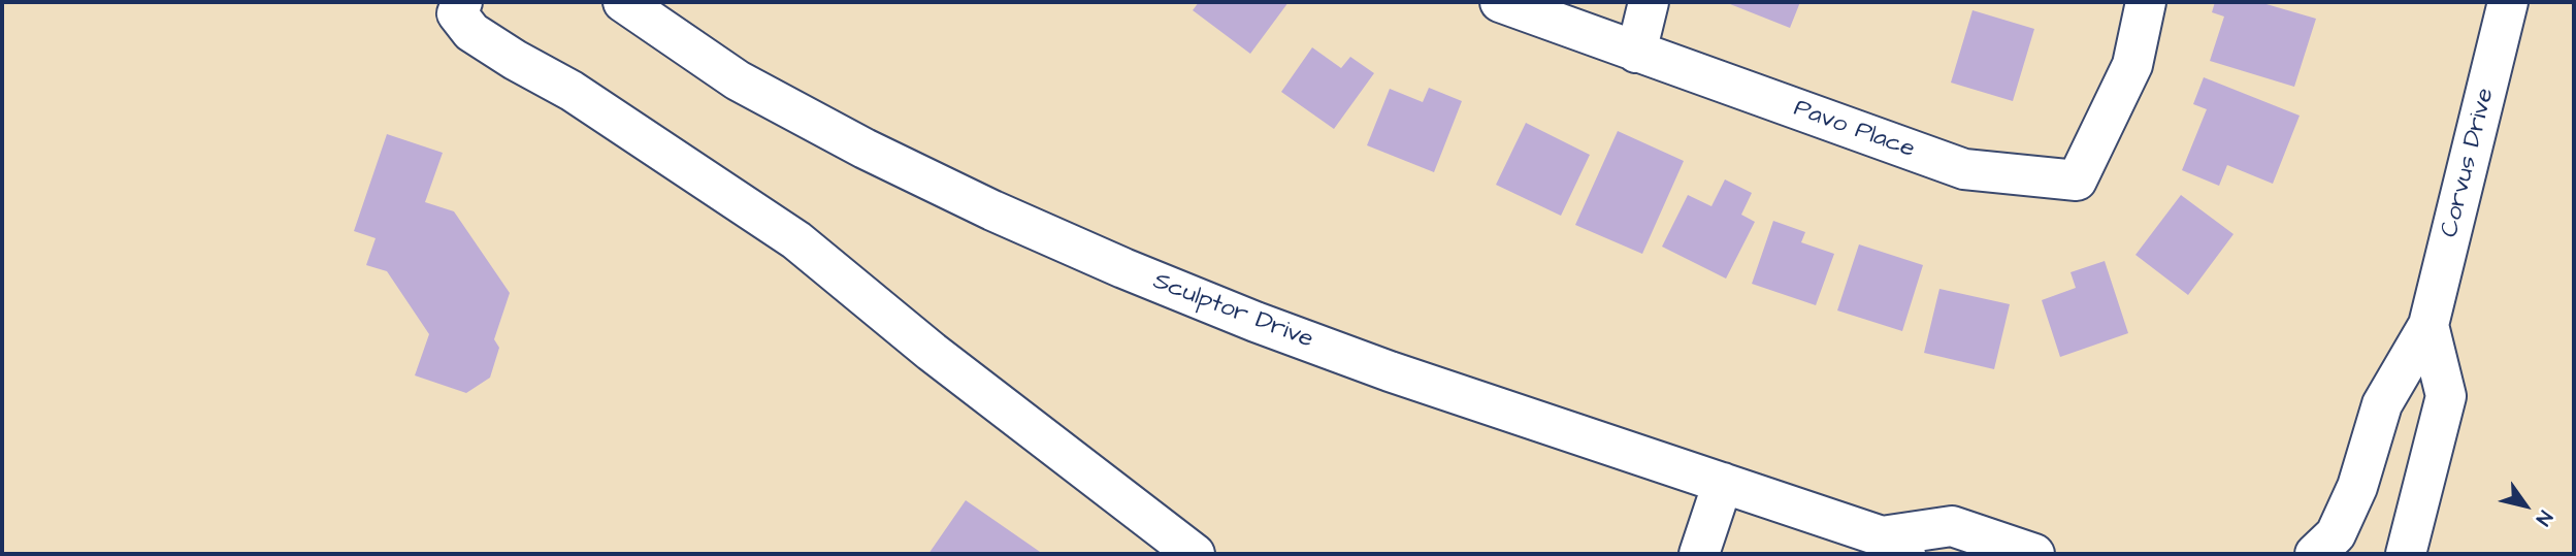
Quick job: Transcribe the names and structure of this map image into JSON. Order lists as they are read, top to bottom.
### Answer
{
  "streets": {
    "street": ["Pavo Place", "Corvus Drive", "Sculptor Drive"]
  },
  "north": "bottom right"
}
